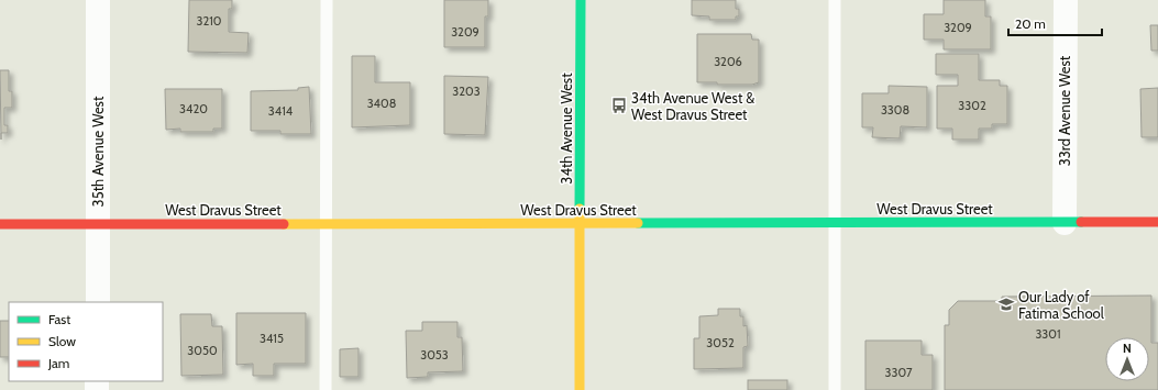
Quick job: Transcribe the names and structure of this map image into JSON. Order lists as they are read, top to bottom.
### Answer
{
  "streets": {
    "street": [
      "33rd Avenue West",
      "34th Avenue West",
      "35th Avenue West",
      "West Dravus Street"
    ]
  },
  "crossings": [
    ["33rd Avenue West", "West Dravus Street"],
    ["34th Avenue West", "West Dravus Street"],
    ["35th Avenue West", "West Dravus Street"]
  ],
  "places": {
    "bus stop": ["34th Avenue West & West Dravus Street"],
    "school or university": ["Our Lady of Fatima School"]
  },
  "house_numbers": [
    "3210",
    "3209",
    "3209",
    "3206",
    "3203",
    "3408",
    "3302",
    "3420",
    "3308",
    "3414",
    "3301",
    "3415",
    "3052",
    "3050",
    "3053",
    "3307"
  ],
  "legend": ["Fast", "Slow", "Jam"],
  "scale_bar": "20 m",
  "north": "top"
}
